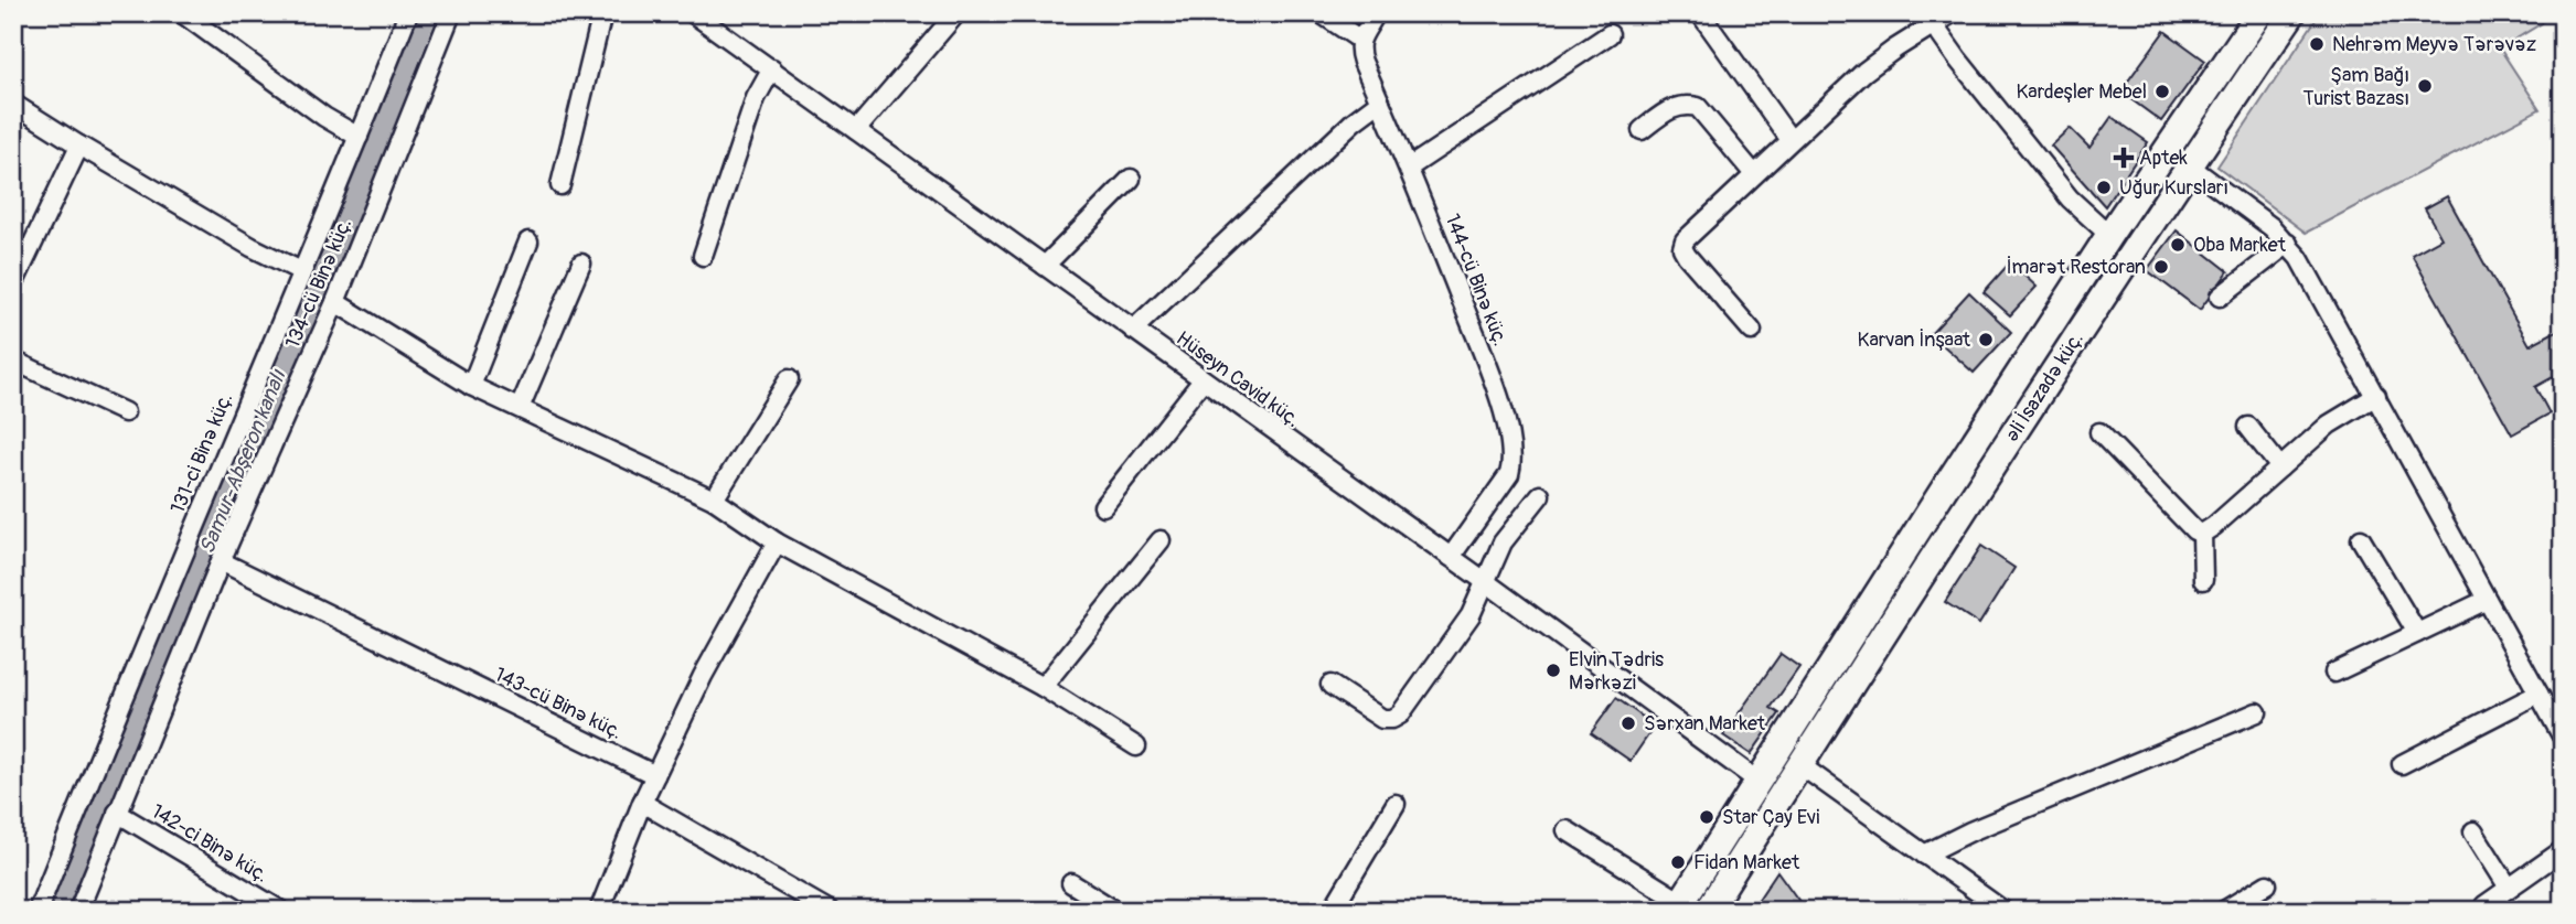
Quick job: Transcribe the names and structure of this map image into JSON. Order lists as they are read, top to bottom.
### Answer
{
  "streets": {
    "main road": ["Əli İsazadə küç."],
    "street": [
      "144-cü Binə küç.",
      "134-cü Binə küç.",
      "Hüseyn Cavid küç.",
      "131-ci Binə küç.",
      "143-cü Binə küç.",
      "142-ci Binə küç."
    ]
  },
  "crossings": [
    ["144-cü Binə küç.", "Hüseyn Cavid küç."],
    ["134-cü Binə küç.", "143-cü Binə küç."],
    ["134-cü Binə küç.", "142-ci Binə küç."],
    ["Hüseyn Cavid küç.", "Əli İsazadə küç."]
  ],
  "water": ["Samur-Abşeron kanalı"],
  "places": {
    "other": [
      "Nehrəm Meyvə Tərəvəz",
      "Şam Bağı Turist Bazası",
      "Kardeşler Mebel",
      "Uğur Kursları",
      "Oba Market",
      "İmarət Restoran",
      "Karvan İnşaat",
      "Elvin Tədris Mərkəzi",
      "Sərxan Market",
      "Star Çay Evi",
      "Fidan Market"
    ],
    "health": ["Aptek"]
  }
}
